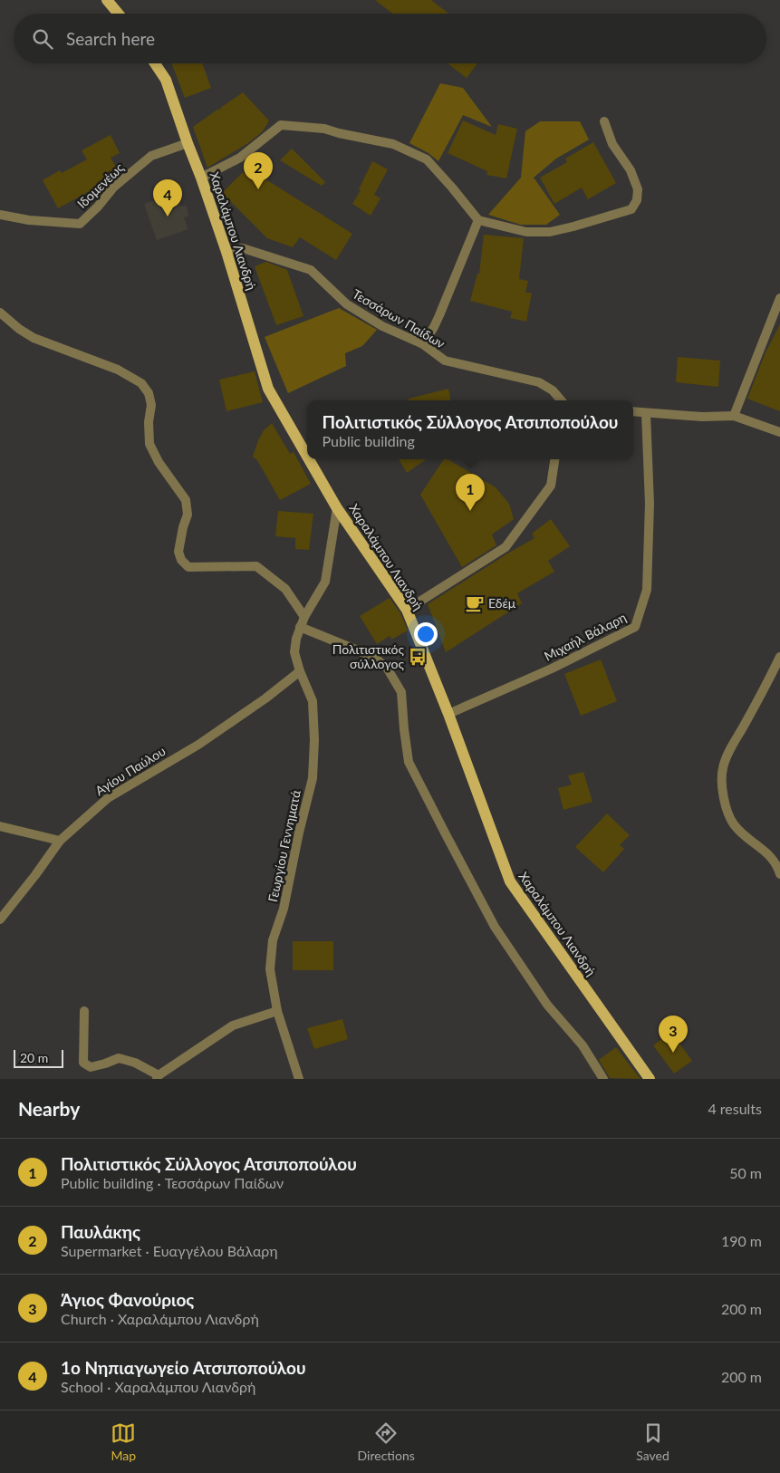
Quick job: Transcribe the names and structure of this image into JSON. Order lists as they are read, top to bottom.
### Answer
{
  "streets": {
    "main road": ["Χαραλάμπου Λιανδρή"],
    "street": [
      "Ιδομενέως",
      "Τεσσάρων Παίδων",
      "Μιχαήλ Βάλαρη",
      "Αγίου Παύλου",
      "Γεωργίου Γεννηματά"
    ]
  },
  "crossings": [
    ["Ιδομενέως", "Χαραλάμπου Λιανδρή"],
    ["Χαραλάμπου Λιανδρή", "Τεσσάρων Παίδων"],
    ["Χαραλάμπου Λιανδρή", "Μιχαήλ Βάλαρη"],
    ["Χαραλάμπου Λιανδρή", "Γεωργίου Γεννηματά"],
    ["Αγίου Παύλου", "Γεωργίου Γεννηματά"]
  ],
  "places": {
    "cafe": ["Εδέμ"],
    "bus stop": ["Πολιτιστικός σύλλογος"]
  },
  "scale_bar": "20 m",
  "page": {
    "search": "Search here",
    "pins": [
      "2",
      "4",
      "1",
      "3"
    ],
    "popup": ["Πολιτιστικός Σύλλογος Ατσιποπούλου", "Public building"],
    "scale": "20 m",
    "heading": ["Nearby", "4 results"],
    "list": [
      {
        "mark": "1",
        "name": "Πολιτιστικός Σύλλογος Ατσιποπούλου",
        "note": "Public building · Τεσσάρων Παίδων",
        "value": "50 m"
      },
      {
        "mark": "2",
        "name": "Παυλάκης",
        "note": "Supermarket · Ευαγγέλου Βάλαρη",
        "value": "190 m"
      },
      {
        "mark": "3",
        "name": "Άγιος Φανούριος",
        "note": "Church · Χαραλάμπου Λιανδρή",
        "value": "200 m"
      },
      {
        "mark": "4",
        "name": "1ο Νηπιαγωγείο Ατσιποπούλου",
        "note": "School · Χαραλάμπου Λιανδρή",
        "value": "200 m"
      }
    ],
    "nav": ["Map", "Directions", "Saved"]
  }
}
